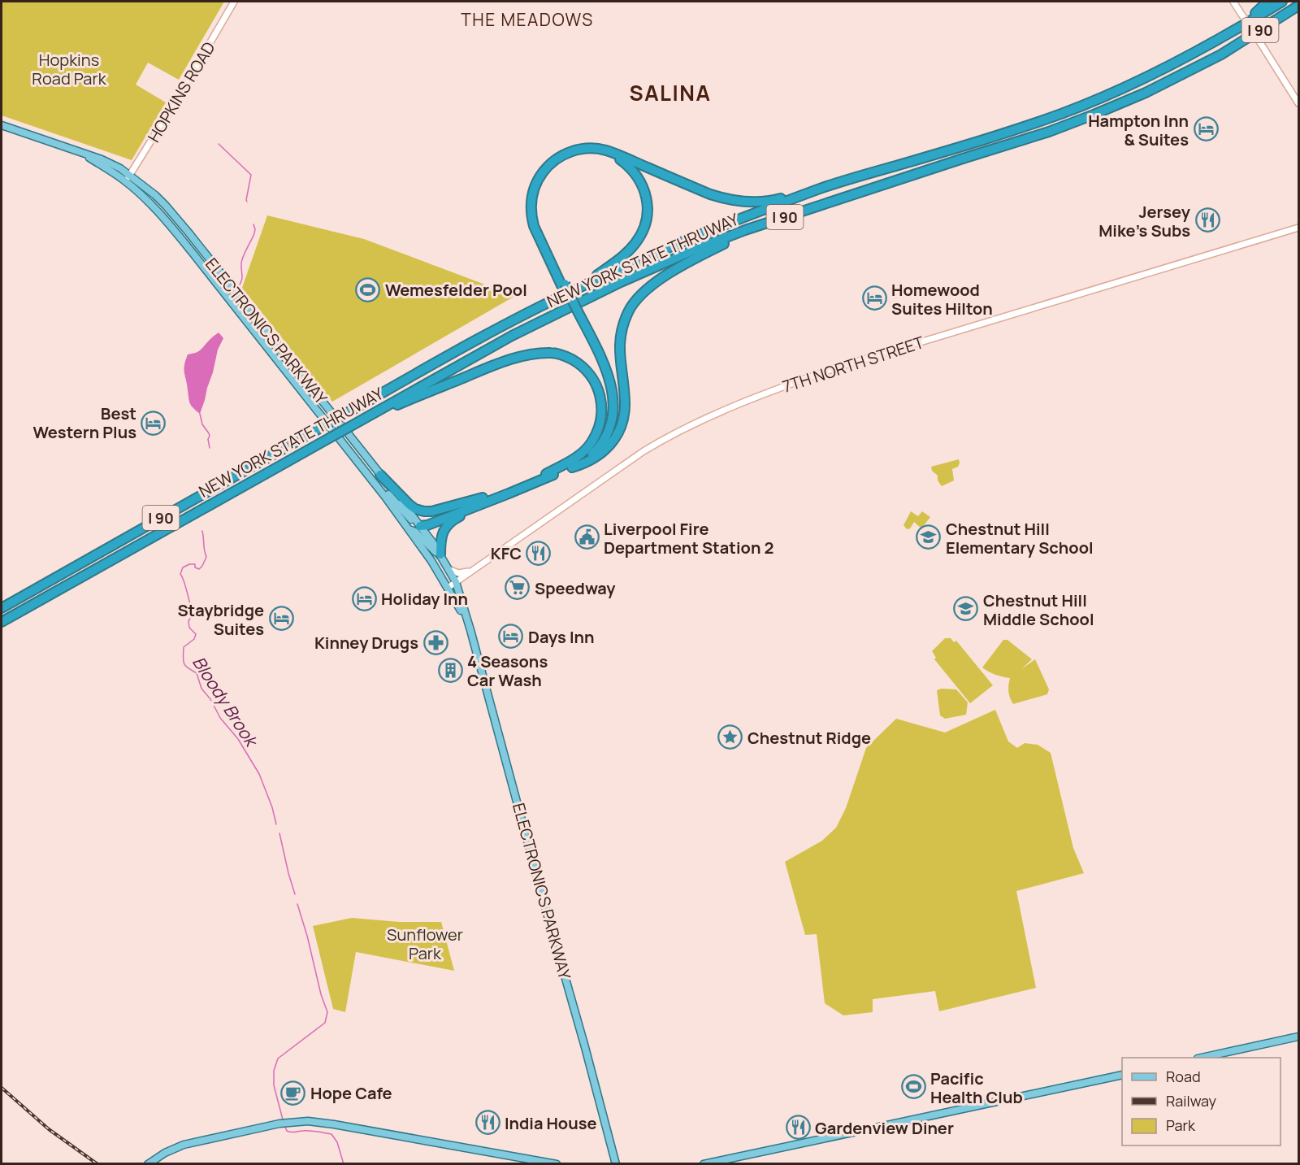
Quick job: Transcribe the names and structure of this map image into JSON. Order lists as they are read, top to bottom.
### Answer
{
  "streets": {
    "highway": ["I 90", "NEW YORK STATE THRUWAY"],
    "main road": ["ELECTRONICS PARKWAY"],
    "street": ["HOPKINS ROAD", "7TH NORTH STREET"]
  },
  "crossings": [
    ["HOPKINS ROAD", "ELECTRONICS PARKWAY"],
    ["ELECTRONICS PARKWAY", "7TH NORTH STREET"]
  ],
  "districts": ["THE MEADOWS", "SALINA"],
  "water": ["Bloody Brook"],
  "parks": ["Hopkins Road Park", "Sunflower Park"],
  "places": {
    "hotel": [
      "Hampton Inn & Suites",
      "Homewood Suites Hilton",
      "Best Western Plus",
      "Holiday Inn",
      "Staybridge Suites",
      "Days Inn"
    ],
    "restaurant": [
      "Jersey Mike's Subs",
      "KFC",
      "India House",
      "Gardenview Diner"
    ],
    "sports": ["Wemesfelder Pool", "Pacific Health Club"],
    "public building": ["Liverpool Fire Department Station 2"],
    "school or university": ["Chestnut Hill Elementary School", "Chestnut Hill Middle School"],
    "supermarket": ["Speedway"],
    "pharmacy": ["Kinney Drugs"],
    "building": ["4 Seasons Car Wash"],
    "place": ["Chestnut Ridge"],
    "cafe": ["Hope Cafe"]
  },
  "legend": ["Road", "Railway", "Park"]
}
